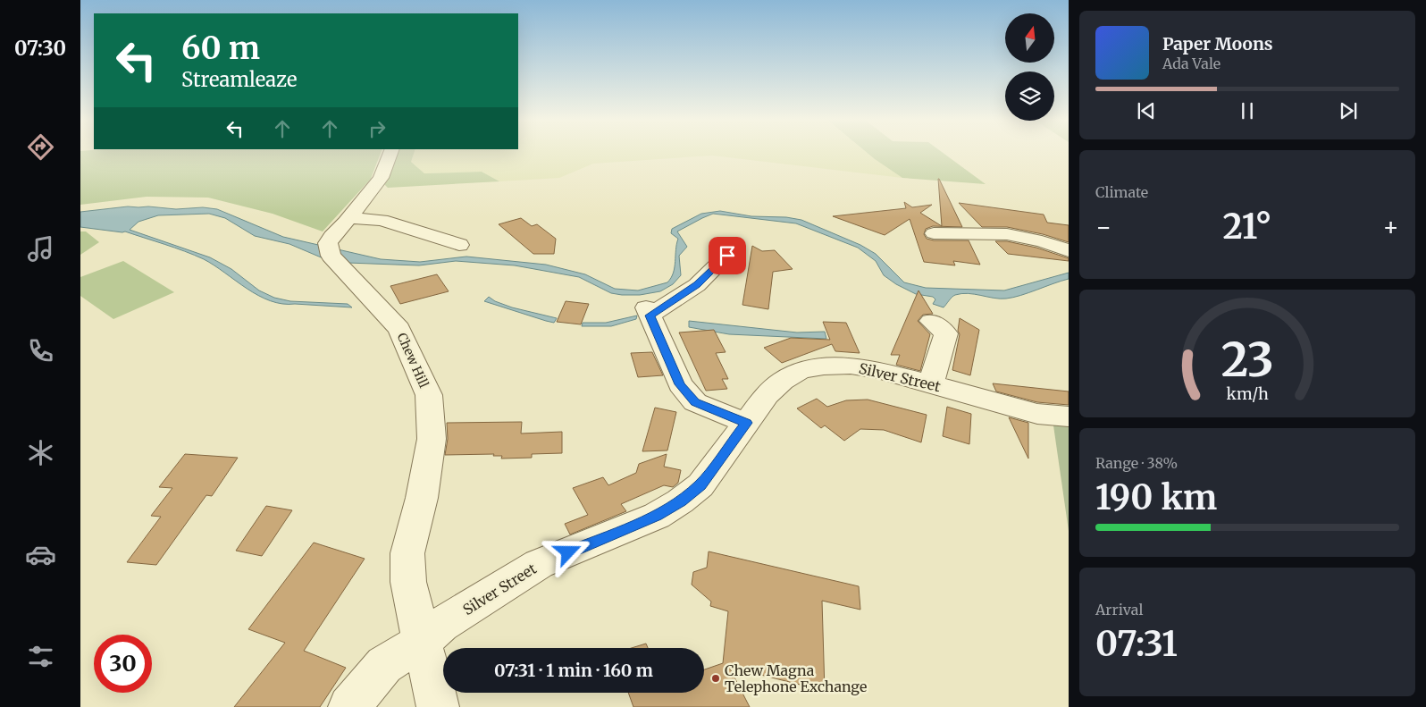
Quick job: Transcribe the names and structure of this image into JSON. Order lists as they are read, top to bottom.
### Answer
{
  "streets": {
    "street": ["Chew Hill", "Silver Street"]
  },
  "crossings": [
    ["Chew Hill", "Silver Street"]
  ],
  "places": ["Chew Magna Telephone Exchange"],
  "north": "top",
  "page": {
    "tabs": "07:30",
    "turn": ["60 m", "Streamleaze"],
    "song": ["Paper Moons", "Ada Vale"],
    "tile": [
      "Climate",
      ["Range · 38%", "190 km"],
      ["Arrival", "07:31"]
    ],
    "heat": ["−", "21°", "+"],
    "limit": "30",
    "trip": "07:31 · 1 min · 160 m",
    "gauge": ["23", "km/h"]
  }
}
